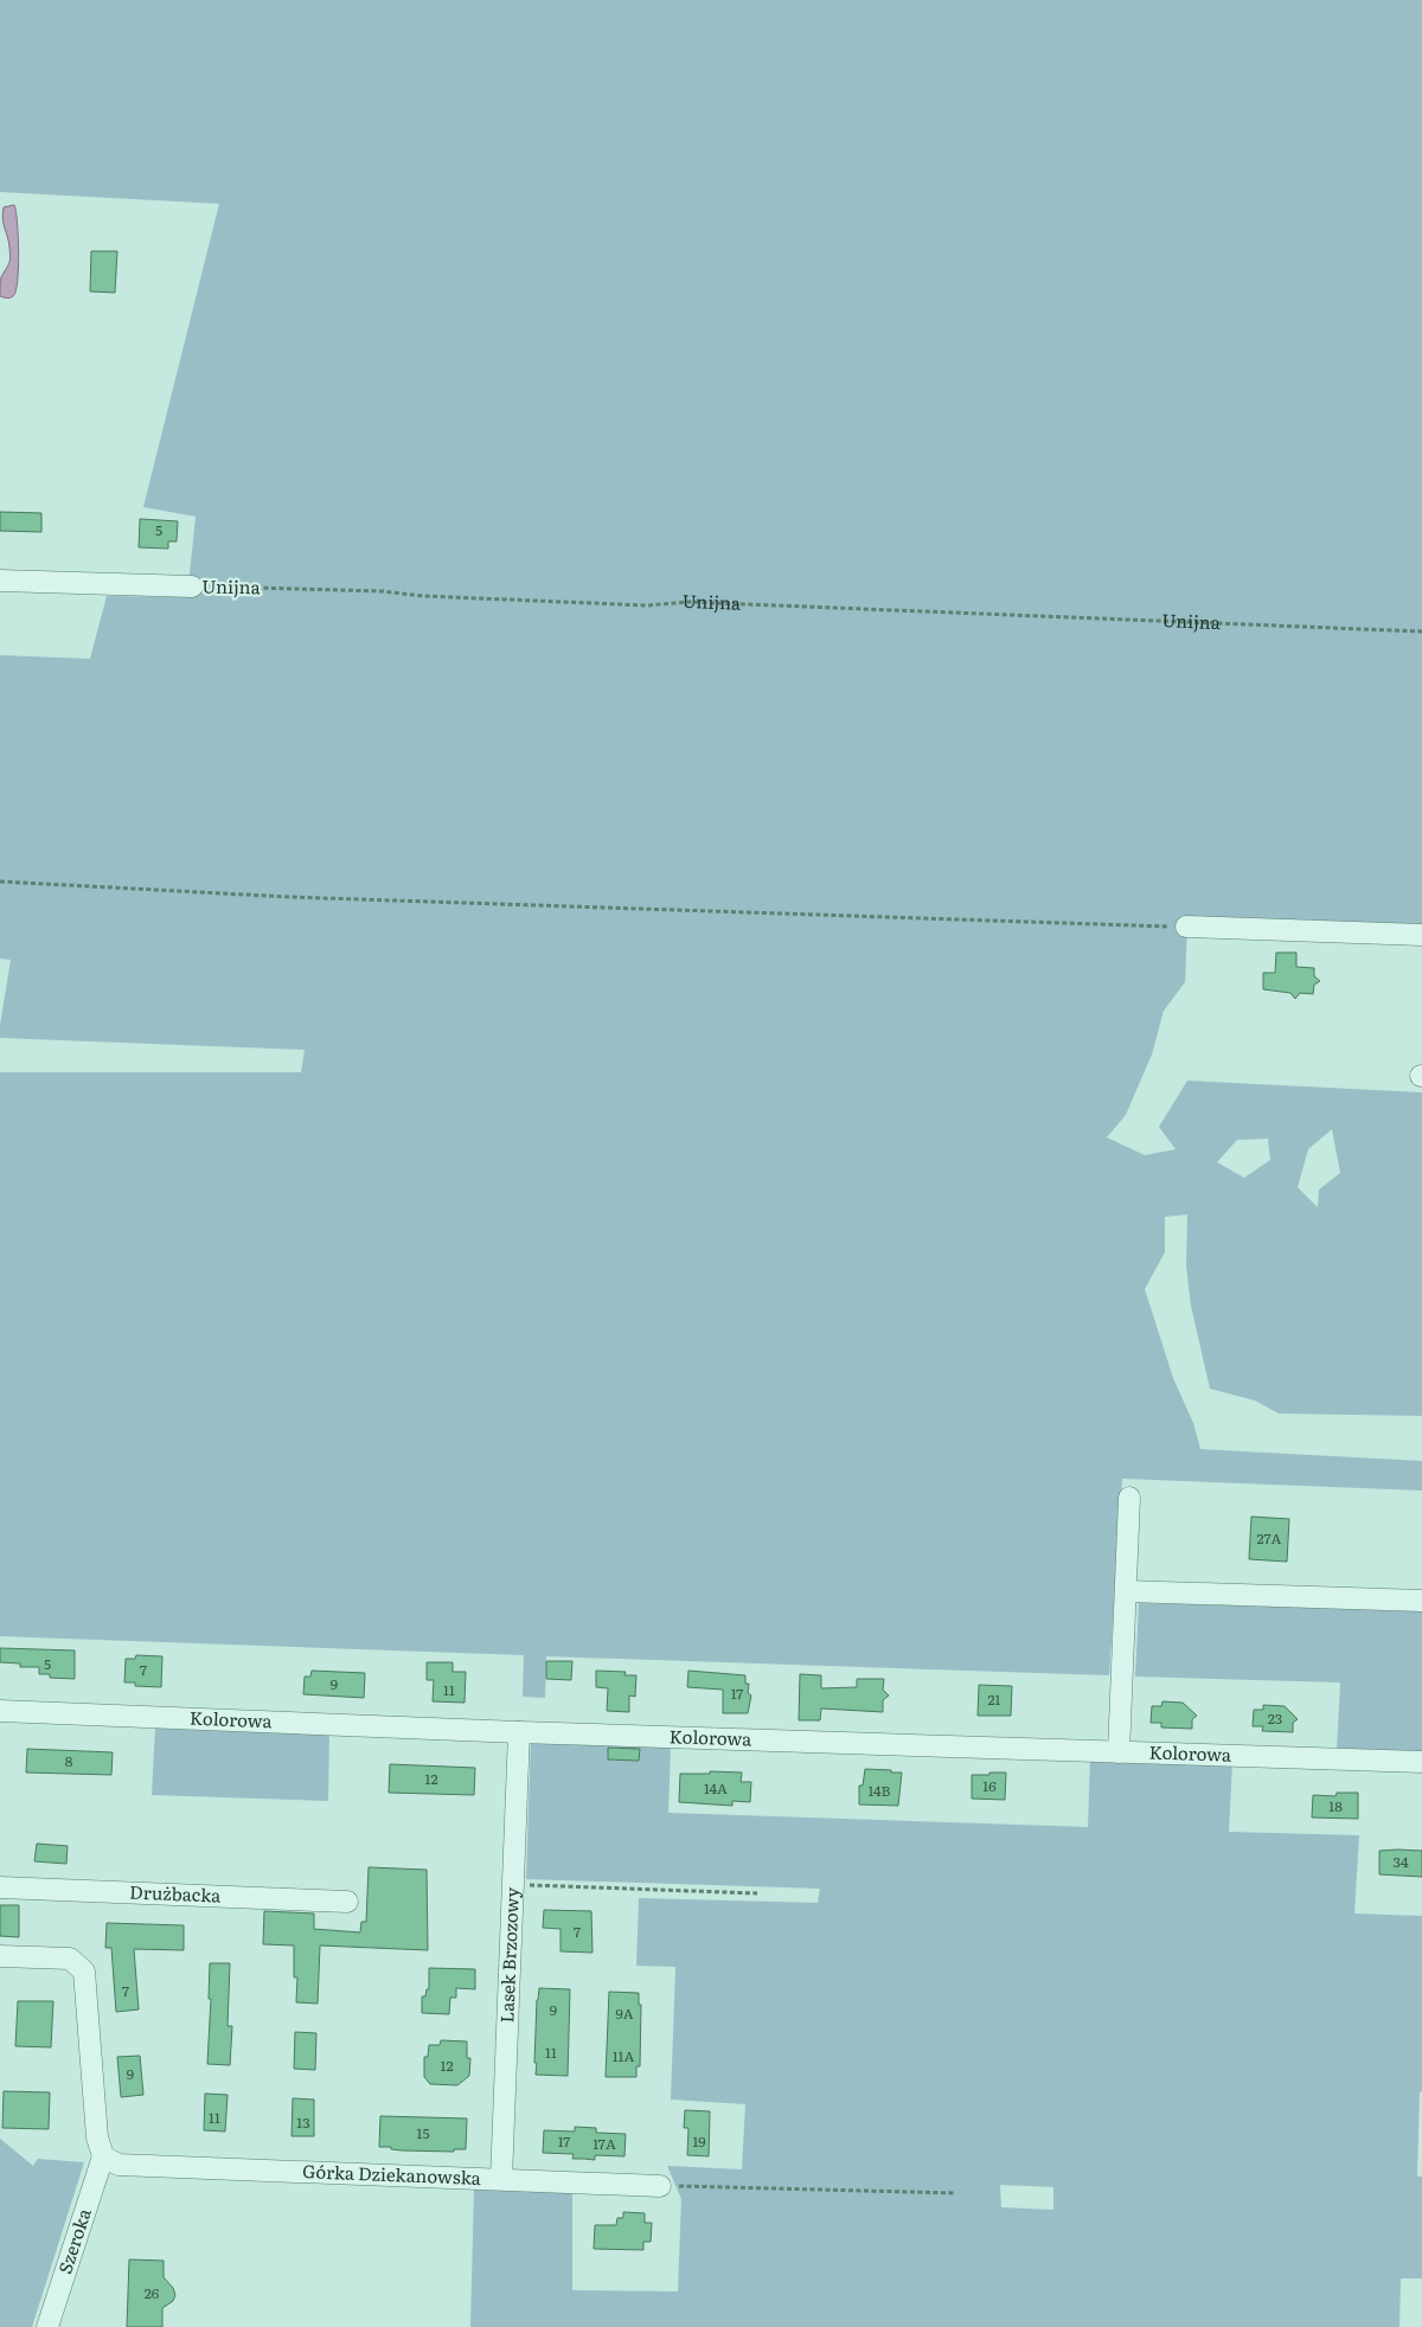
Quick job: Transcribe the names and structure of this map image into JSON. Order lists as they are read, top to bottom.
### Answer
{
  "streets": {
    "street": [
      "Unijna",
      "Kolorowa",
      "Drużbacka",
      "Lasek Brzozowy",
      "Górka Dziekanowska",
      "Szeroka"
    ]
  },
  "crossings": [
    ["Kolorowa", "Lasek Brzozowy"],
    ["Lasek Brzozowy", "Górka Dziekanowska"],
    ["Górka Dziekanowska", "Szeroka"]
  ],
  "house_numbers": [
    "5",
    "27A",
    "5",
    "7",
    "9",
    "11",
    "17",
    "21",
    "23",
    "8",
    "12",
    "16",
    "14A",
    "14B",
    "18",
    "34",
    "7",
    "7",
    "9",
    "9A",
    "11",
    "11A",
    "12",
    "9",
    "11",
    "13",
    "15",
    "17",
    "19",
    "17A",
    "26"
  ]
}
